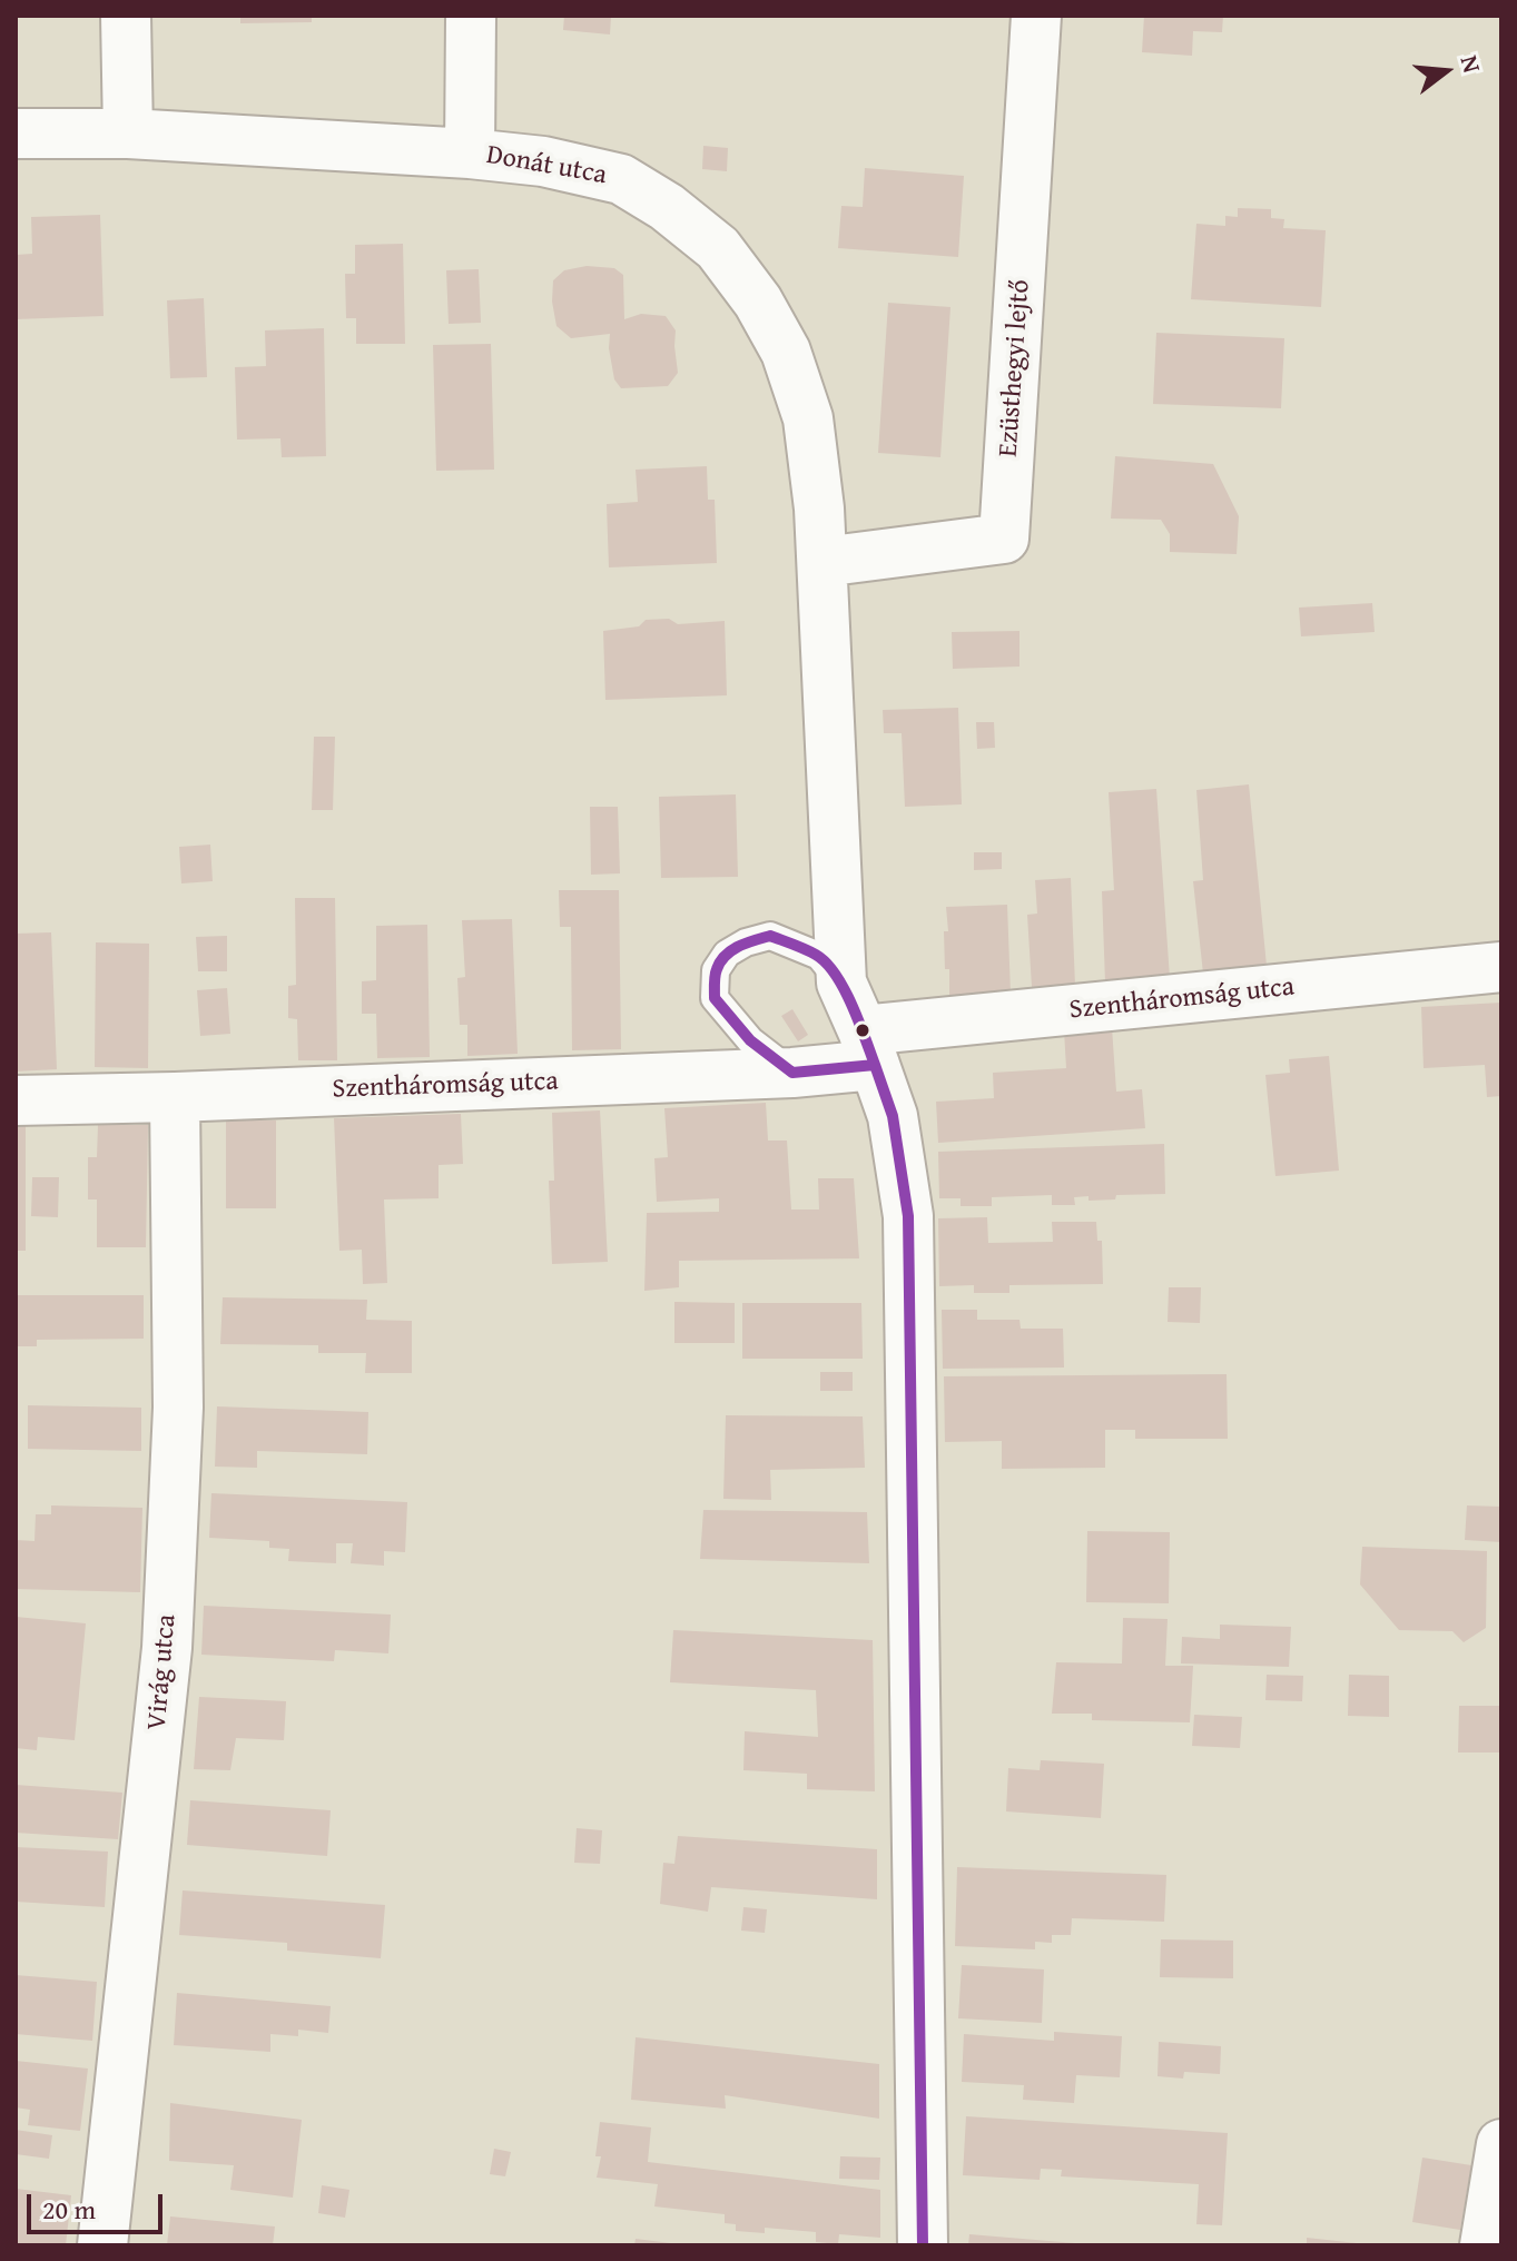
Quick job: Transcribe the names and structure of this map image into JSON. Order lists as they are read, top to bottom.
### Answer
{
  "streets": {
    "street": [
      "Donát utca",
      "Ezüsthegyi lejtő",
      "Szentháromság utca",
      "Virág utca"
    ]
  },
  "crossings": [
    ["Donát utca", "Ezüsthegyi lejtő"],
    ["Donát utca", "Szentháromság utca"],
    ["Szentháromság utca", "Virág utca"]
  ],
  "scale_bar": "20 m",
  "north": "right"
}
